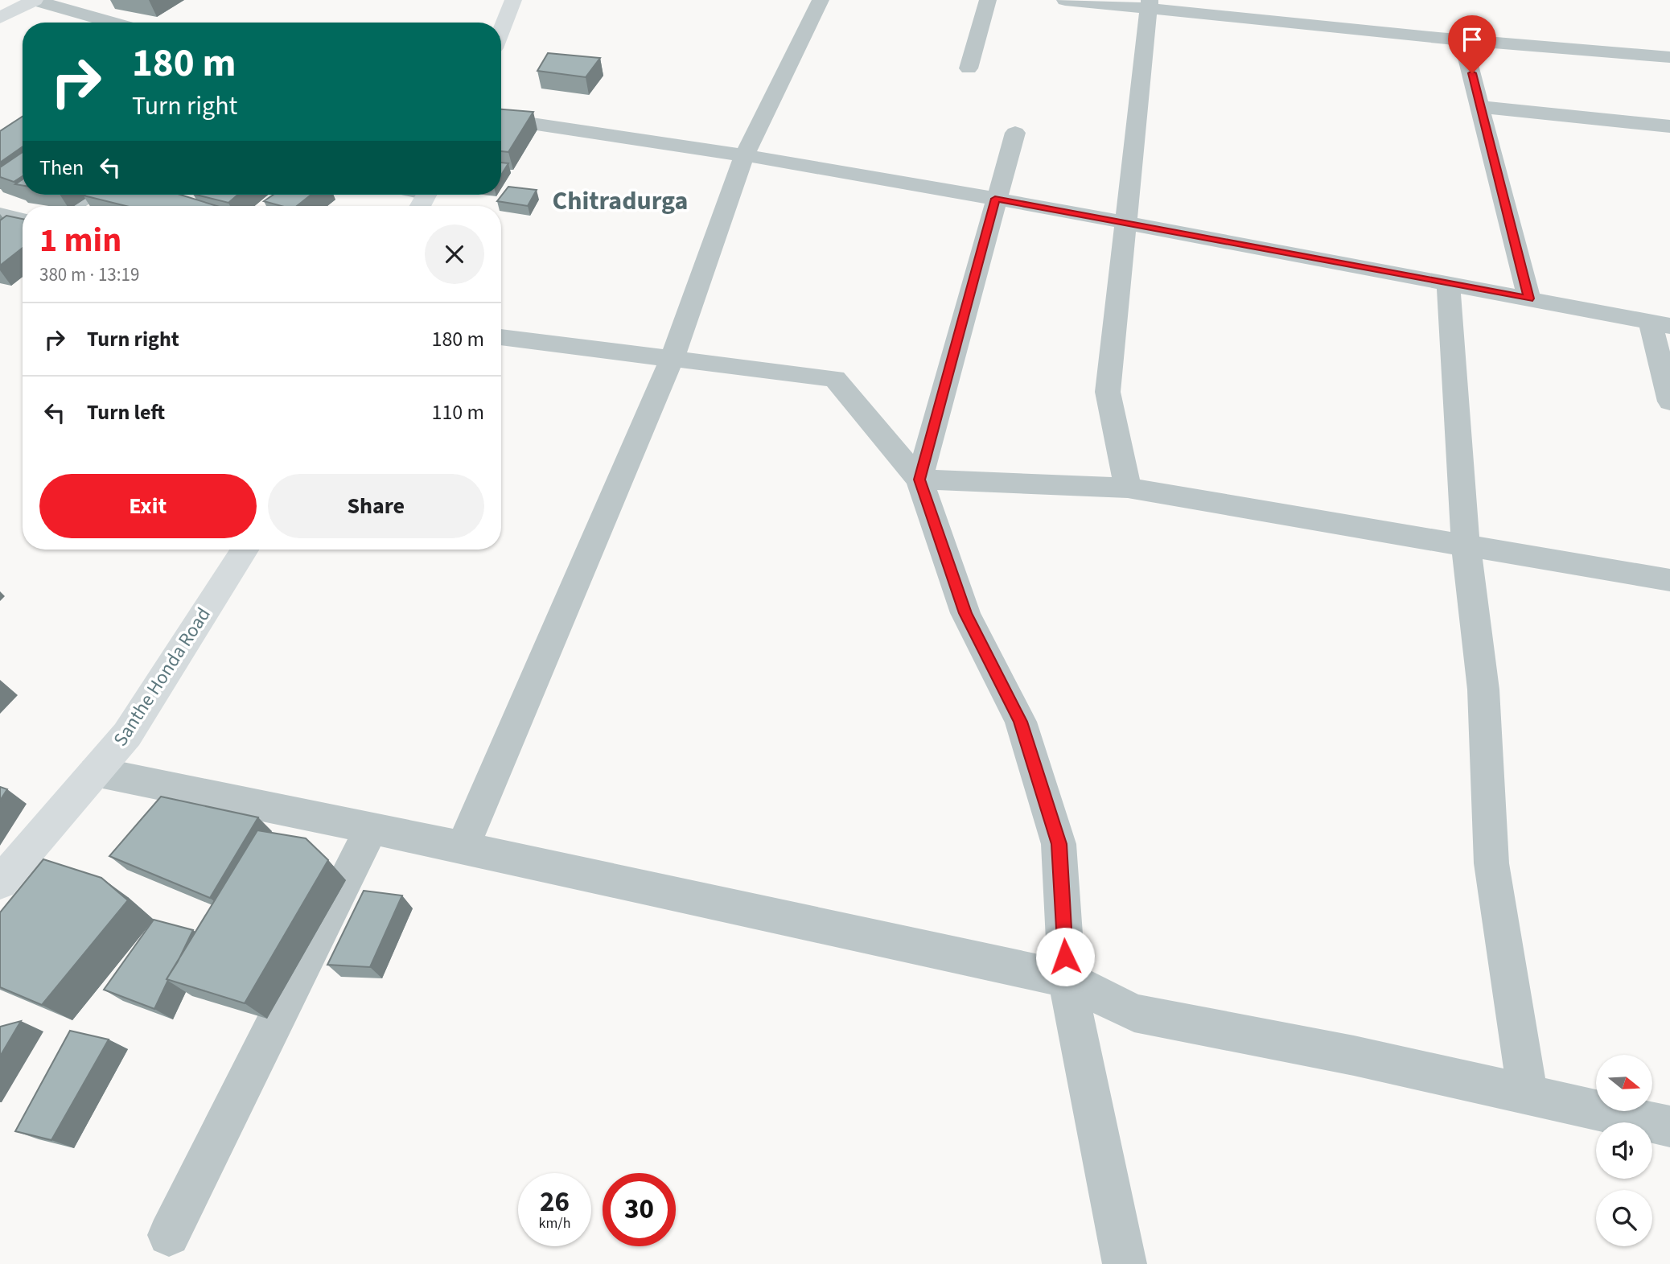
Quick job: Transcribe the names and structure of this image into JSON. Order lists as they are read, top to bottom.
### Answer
{
  "streets": {
    "main road": ["Santhe Honda Road"]
  },
  "districts": ["Chitradurga"],
  "north": "right",
  "page": {
    "turn": ["180 m", "Turn right"],
    "then": "Then",
    "heading": ["1 min", "380 m · 13:19"],
    "list": [
      {
        "name": "Turn right",
        "value": "180 m"
      },
      {
        "name": "Turn left",
        "value": "110 m"
      }
    ],
    "buttons": ["Exit", "Share"],
    "speed": "26 km/h",
    "limit": "30"
  }
}
